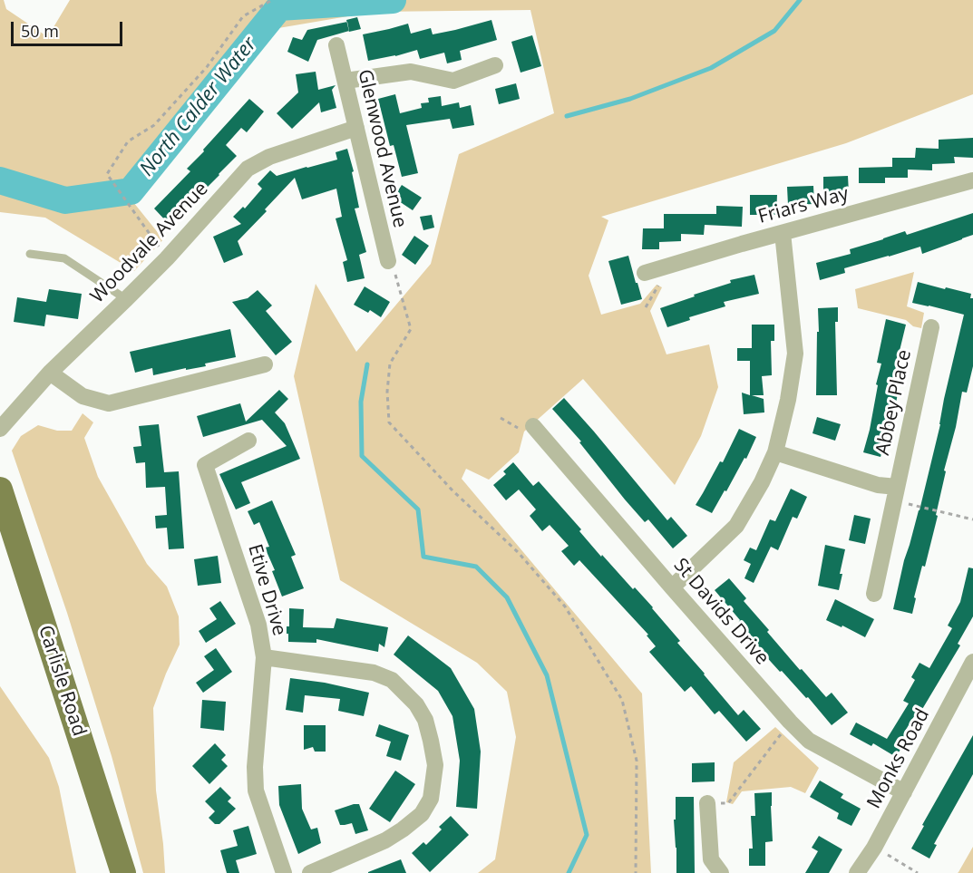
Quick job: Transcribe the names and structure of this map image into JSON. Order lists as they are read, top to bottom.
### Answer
{
  "streets": {
    "main road": ["Carlisle Road"],
    "street": [
      "Glenwood Avenue",
      "Friars Way",
      "Woodvale Avenue",
      "Abbey Place",
      "Etive Drive",
      "St Davids Drive",
      "Monks Road"
    ]
  },
  "crossings": [
    ["Glenwood Avenue", "Woodvale Avenue"],
    ["St Davids Drive", "Monks Road"]
  ],
  "water": ["North Calder Water"],
  "scale_bar": "50 m"
}
